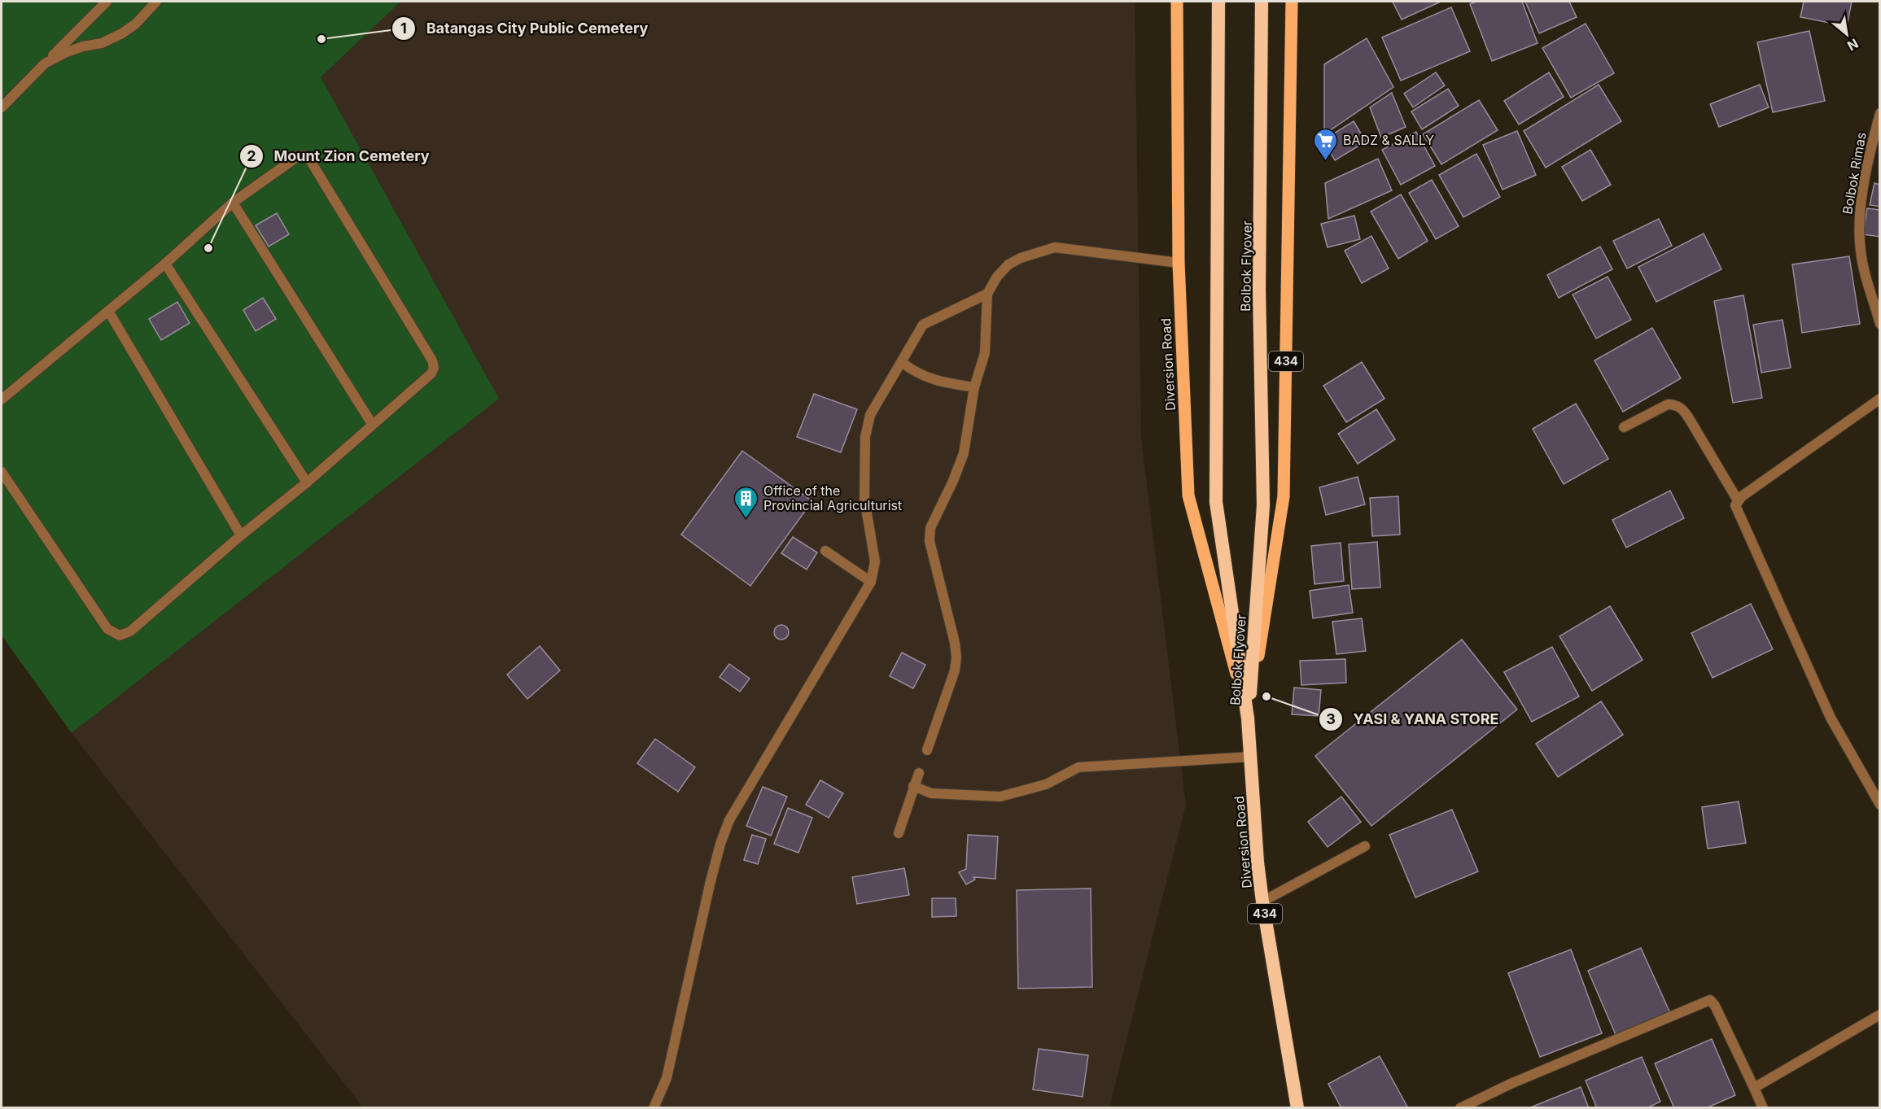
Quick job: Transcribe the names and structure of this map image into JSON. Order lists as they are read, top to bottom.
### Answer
{
  "streets": {
    "highway": ["Bolbok Flyover", "434", "Diversion Road"],
    "street": ["Bolbok Rimas"]
  },
  "crossings": [
    ["Bolbok Flyover", "Diversion Road"]
  ],
  "places": {
    "other": ["Batangas City Public Cemetery", "Mount Zion Cemetery", "YASI & YANA STORE"],
    "supermarket": ["BADZ & SALLY"],
    "building": ["Office of the Provincial Agriculturist"]
  },
  "north": "bottom right"
}
